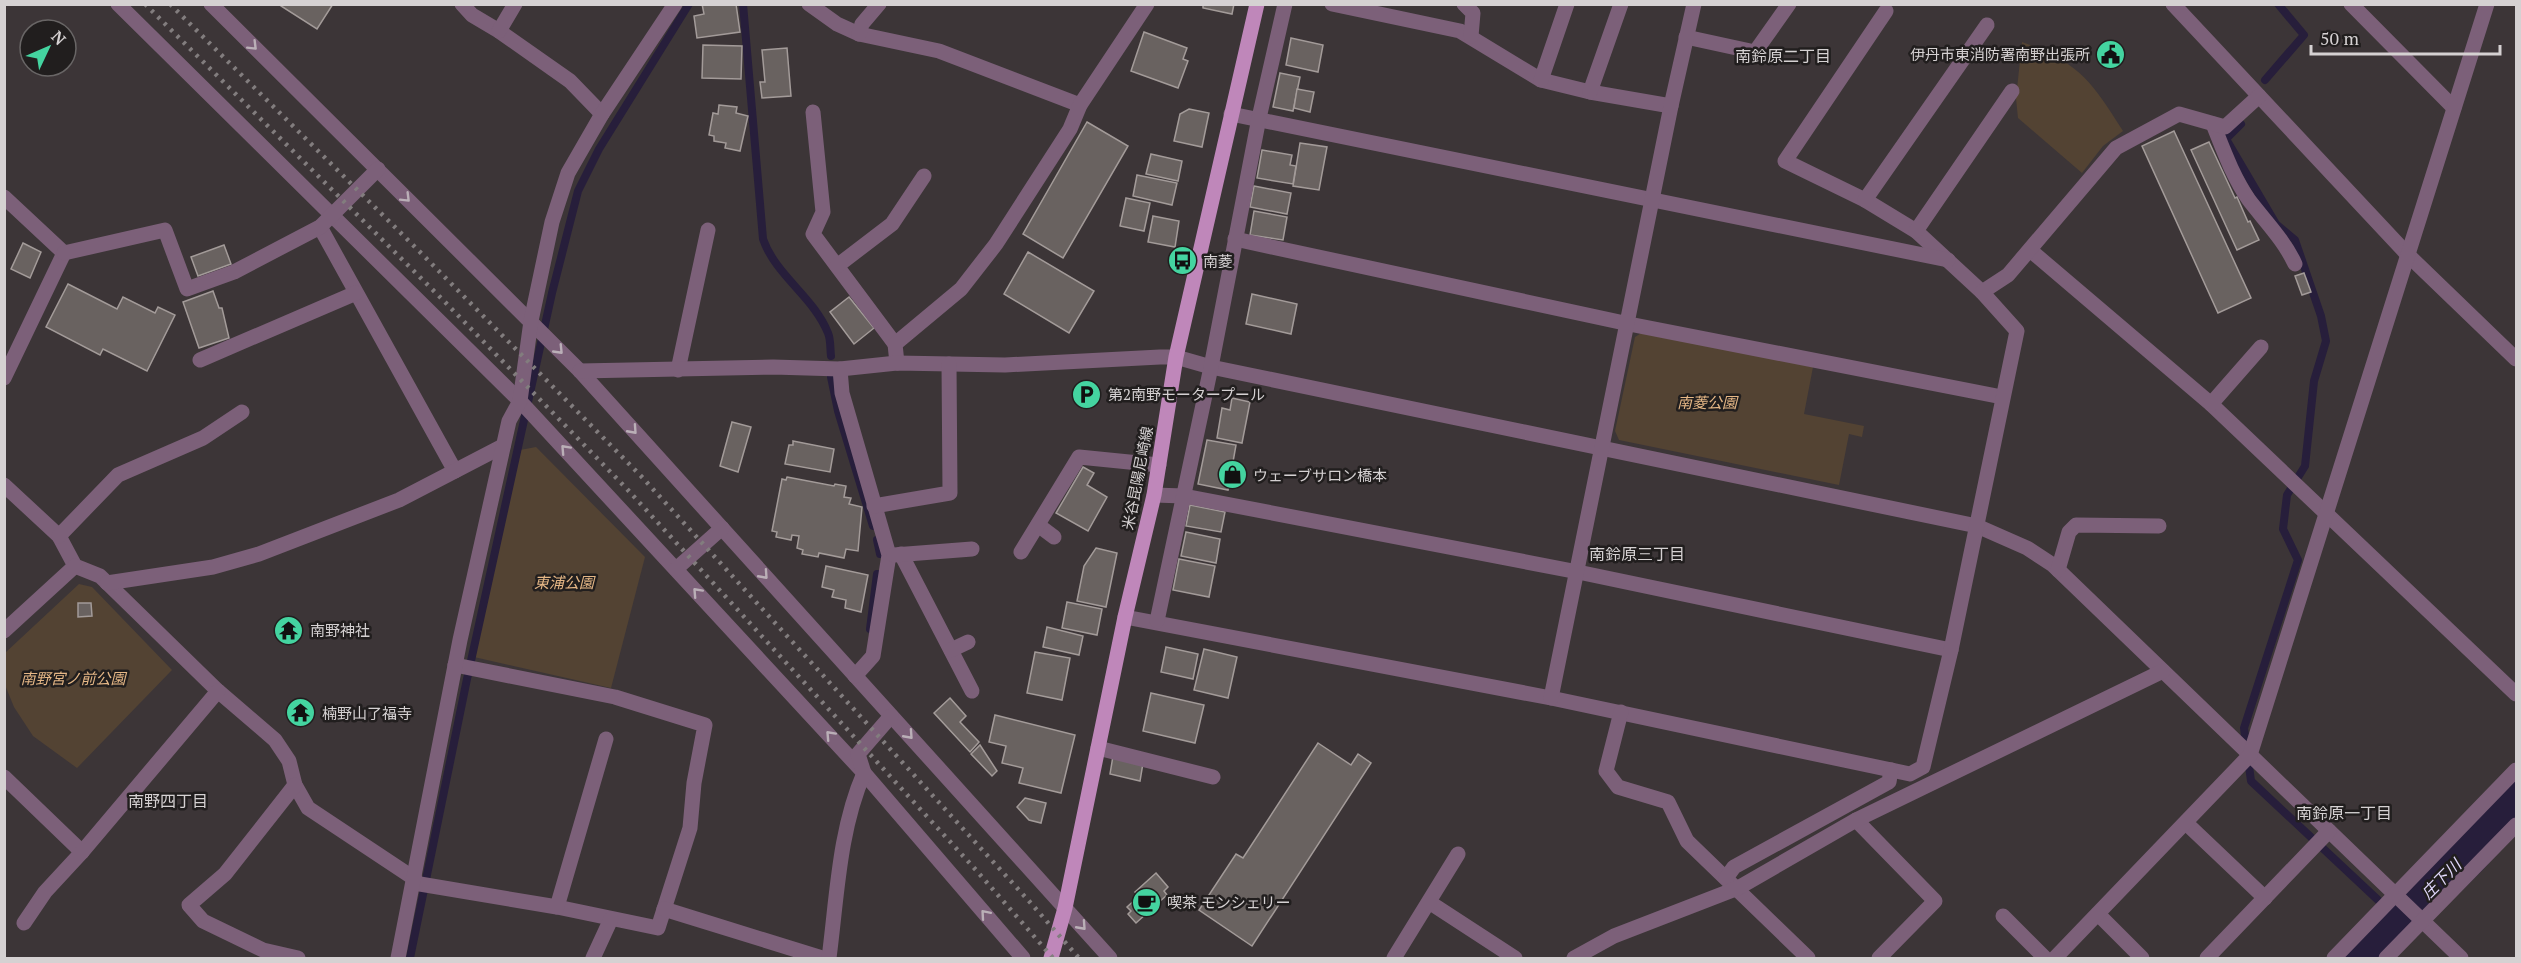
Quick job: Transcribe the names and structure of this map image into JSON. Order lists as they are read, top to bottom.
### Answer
{
  "streets": {
    "main road": ["米谷昆陽尼崎線"]
  },
  "districts": [
    "南鈴原二丁目",
    "南鈴原三丁目",
    "南野四丁目",
    "南鈴原一丁目"
  ],
  "water": ["庄下川"],
  "parks": ["南菱公園", "東浦公園", "南野宮ノ前公園"],
  "places": {
    "public building": ["伊丹市東消防署南野出張所"],
    "bus stop": ["南菱"],
    "parking": ["第2南野モータープール"],
    "shop": ["ウェーブサロン橋本"],
    "temple": ["南野神社", "楠野山了福寺"],
    "cafe": ["喫茶 モンシェリー"]
  },
  "scale_bar": "50 m",
  "north": "top right"
}
